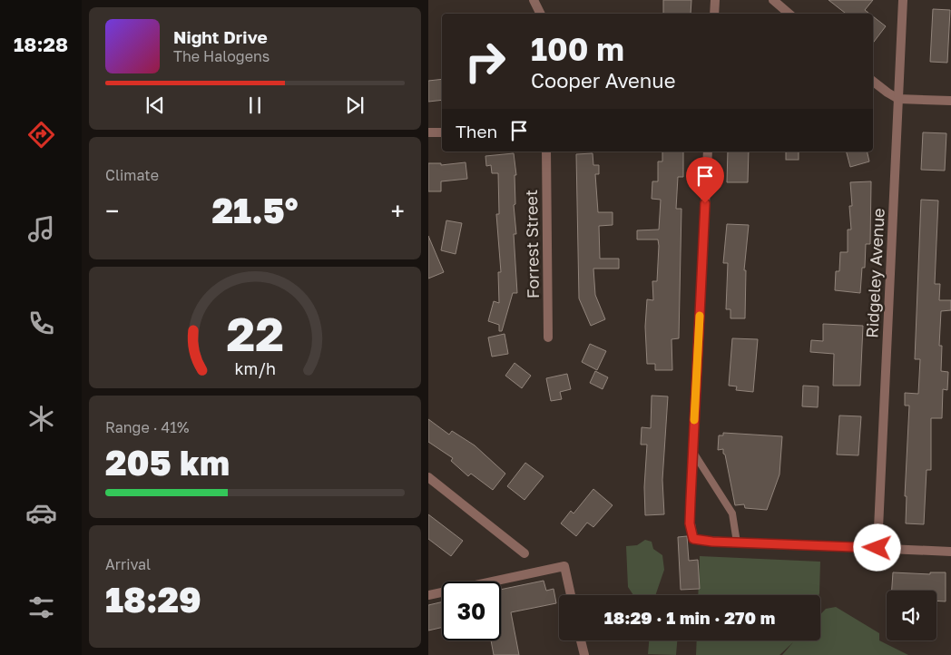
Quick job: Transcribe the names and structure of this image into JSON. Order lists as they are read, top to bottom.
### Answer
{
  "streets": {
    "street": ["Forrest Street", "Ridgeley Avenue"]
  },
  "page": {
    "tabs": "18:28",
    "turn": ["100 m", "Cooper Avenue"],
    "song": ["Night Drive", "The Halogens"],
    "then": "Then",
    "tile": [
      "Climate",
      ["Range · 41%", "205 km"],
      ["Arrival", "18:29"]
    ],
    "heat": ["−", "21.5°", "+"],
    "limit": "30",
    "trip": "18:29 · 1 min · 270 m",
    "gauge": ["22", "km/h"]
  }
}
